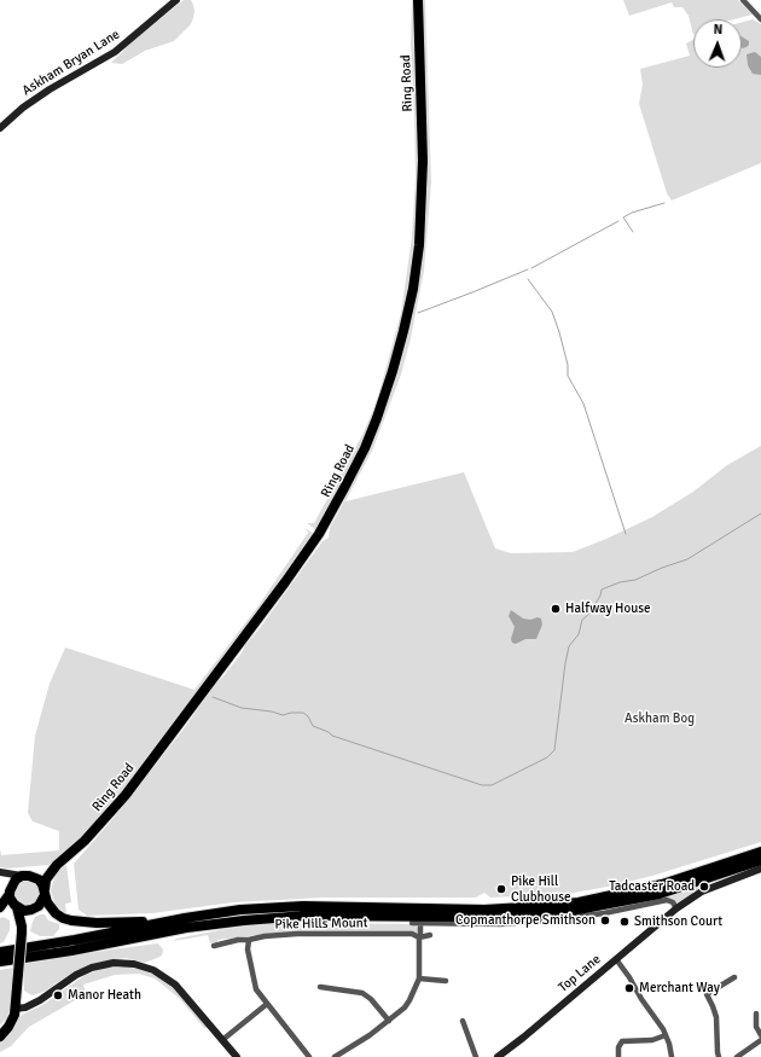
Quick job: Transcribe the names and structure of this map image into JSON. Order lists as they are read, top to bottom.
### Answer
{
  "streets": {
    "highway": ["Ring Road"],
    "street": ["Askham Bryan Lane", "Pike Hills Mount", "Top Lane"]
  },
  "parks": ["Askham Bog"],
  "places": [
    "Halfway House",
    "Tadcaster Road",
    "Pike Hill Clubhouse",
    "Copmanthorpe Smithson",
    "Smithson Court",
    "Merchant Way",
    "Manor Heath"
  ],
  "north": "top"
}
